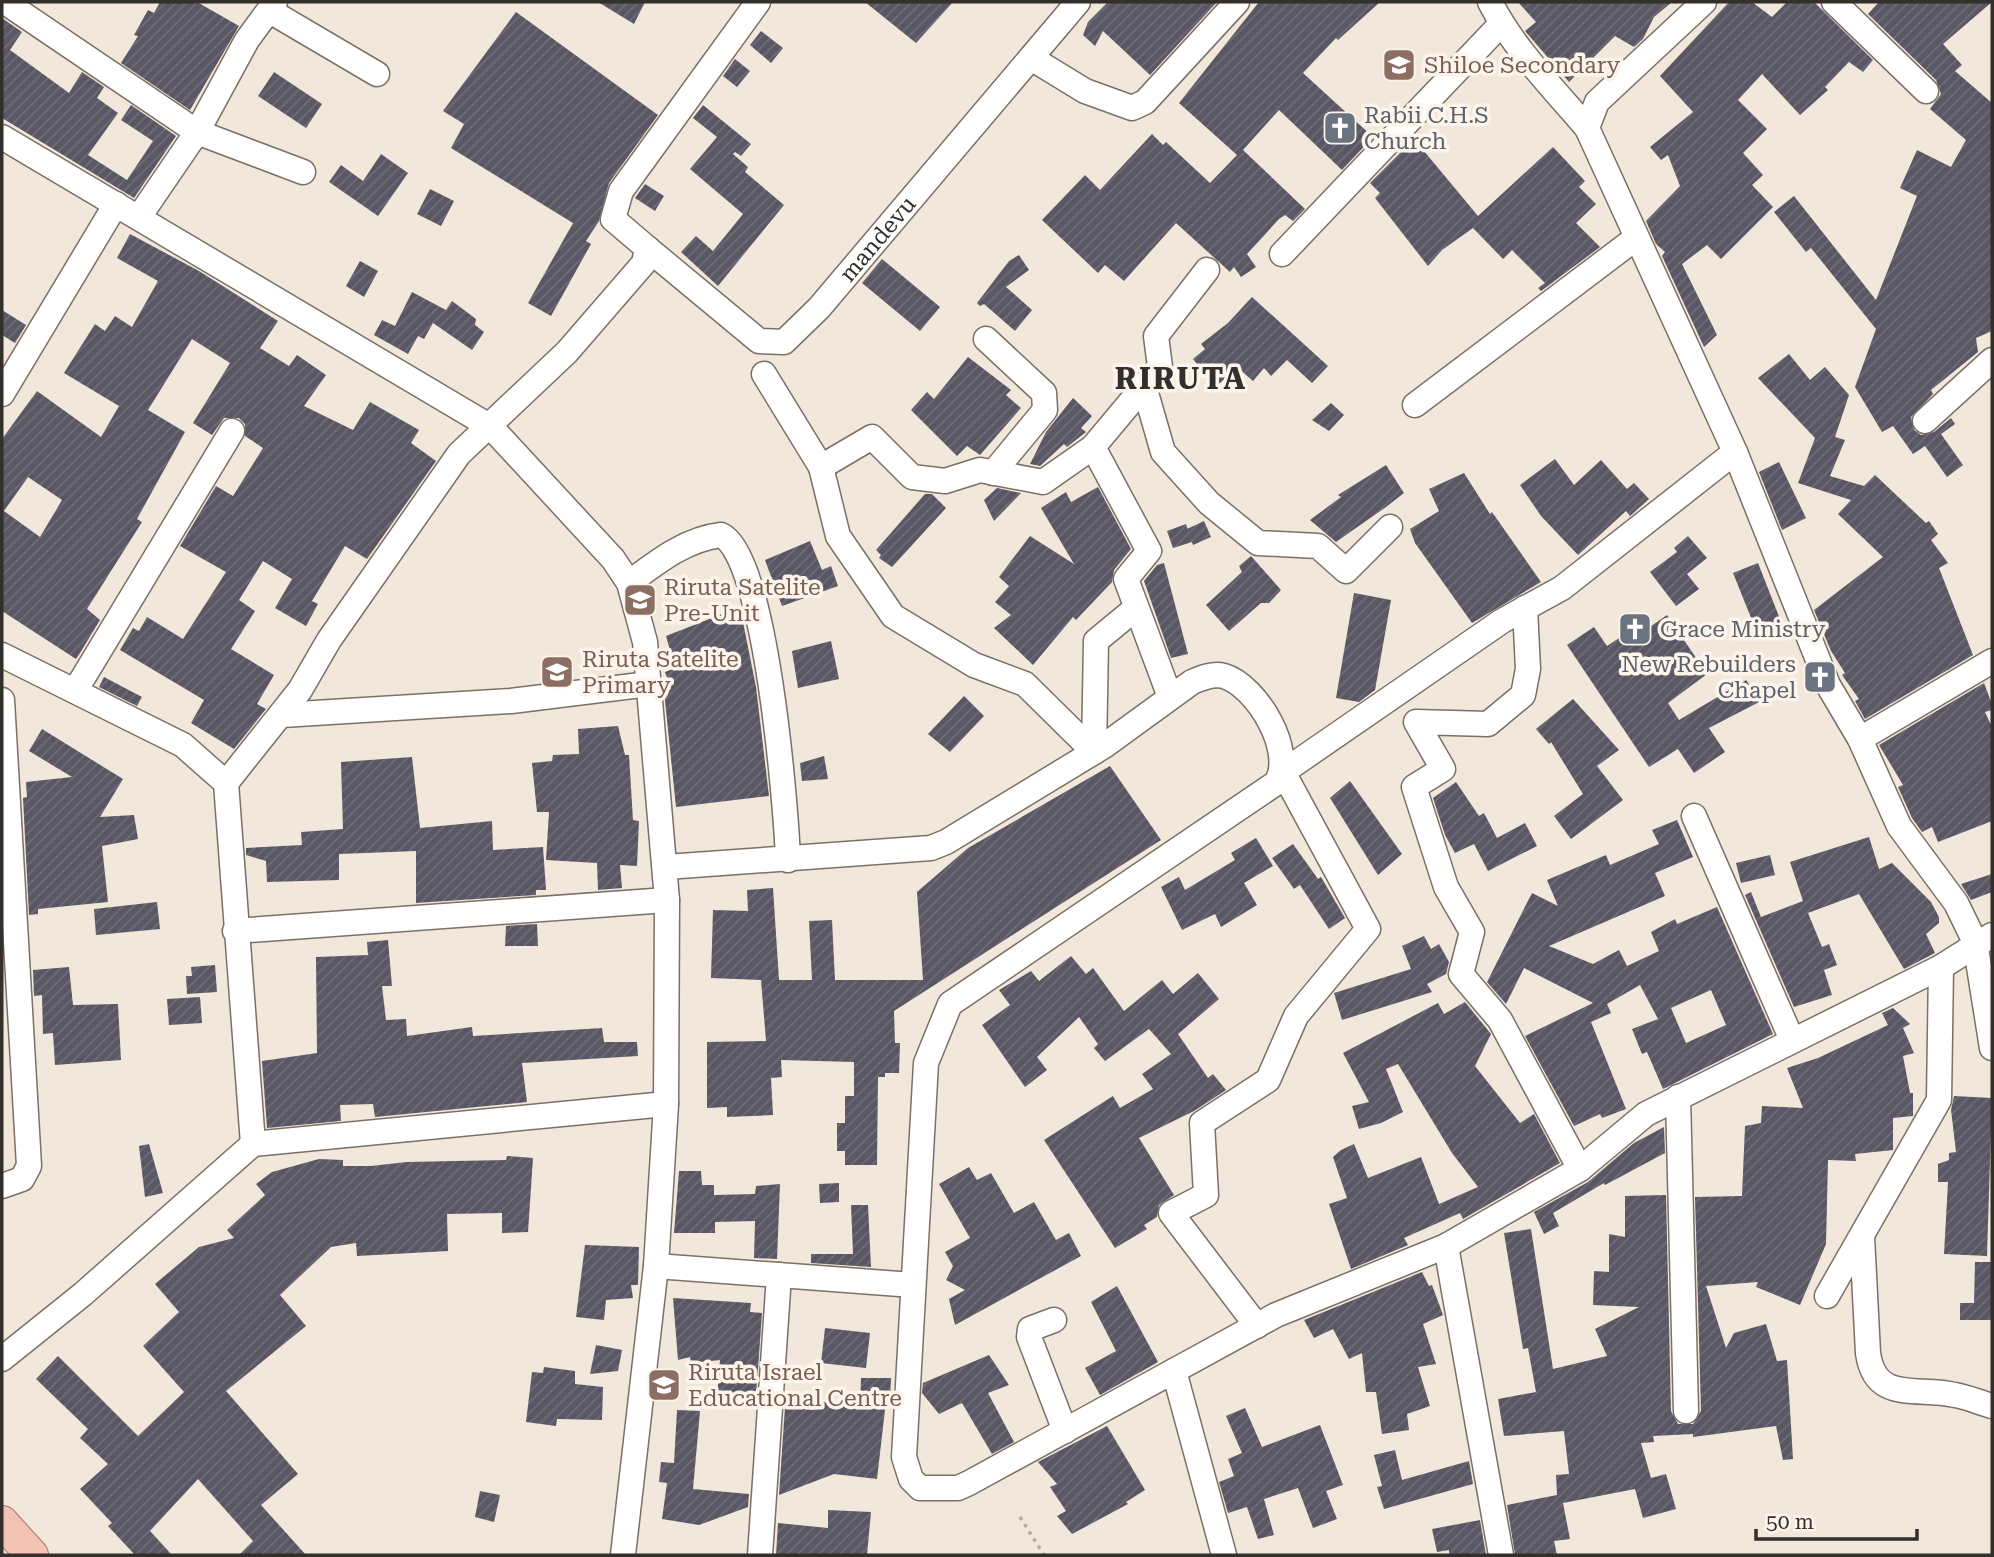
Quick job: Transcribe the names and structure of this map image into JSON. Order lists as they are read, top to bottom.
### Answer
{
  "streets": {
    "street": ["mandevu"]
  },
  "districts": ["RIRUTA"],
  "places": {
    "school or university": [
      "Shiloe Secondary",
      "Riruta Satelite Pre-Unit",
      "Riruta Satelite Primary",
      "Riruta Israel Educational Centre"
    ],
    "church": ["Rabii C.H.S Church", "Grace Ministry", "New Rebuilders Chapel"]
  },
  "scale_bar": "50 m"
}
